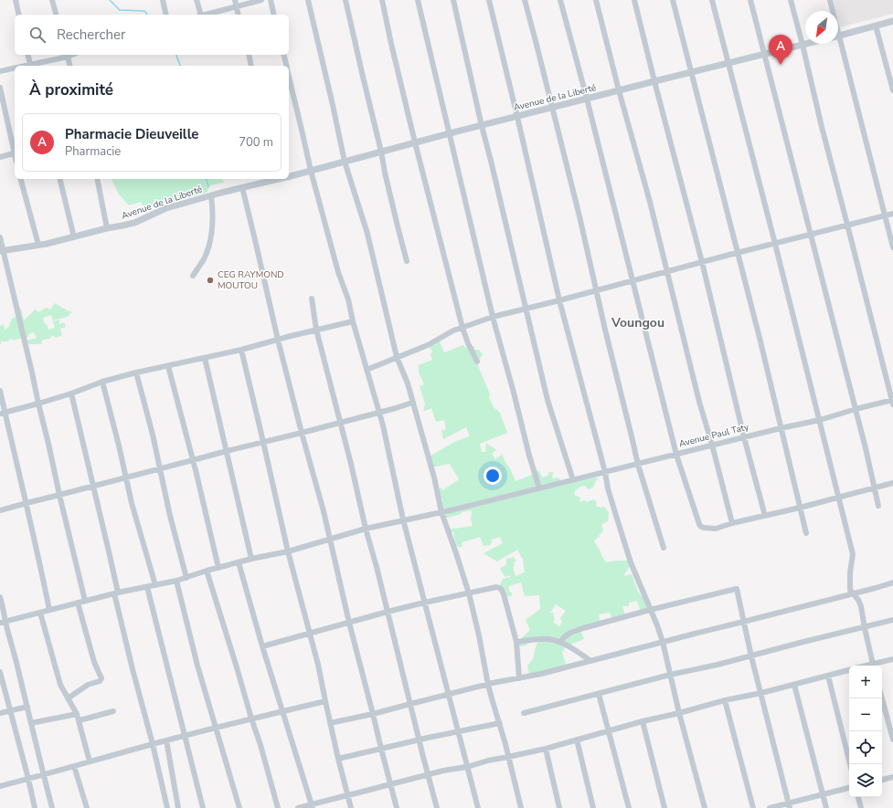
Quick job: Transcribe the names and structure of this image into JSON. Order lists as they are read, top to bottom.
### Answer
{
  "streets": {
    "street": ["Avenue de la Liberté", "Avenue Paul Taty"]
  },
  "districts": ["Voungou"],
  "places": ["CEG RAYMOND MOUTOU"],
  "north": "bottom left",
  "page": {
    "search": "Rechercher",
    "pins": "A",
    "heading": "À proximité",
    "list": [
      {
        "mark": "A",
        "name": "Pharmacie Dieuveille",
        "note": "Pharmacie",
        "value": "700 m"
      }
    ],
    "map_buttons": ["+", "−"]
  }
}
